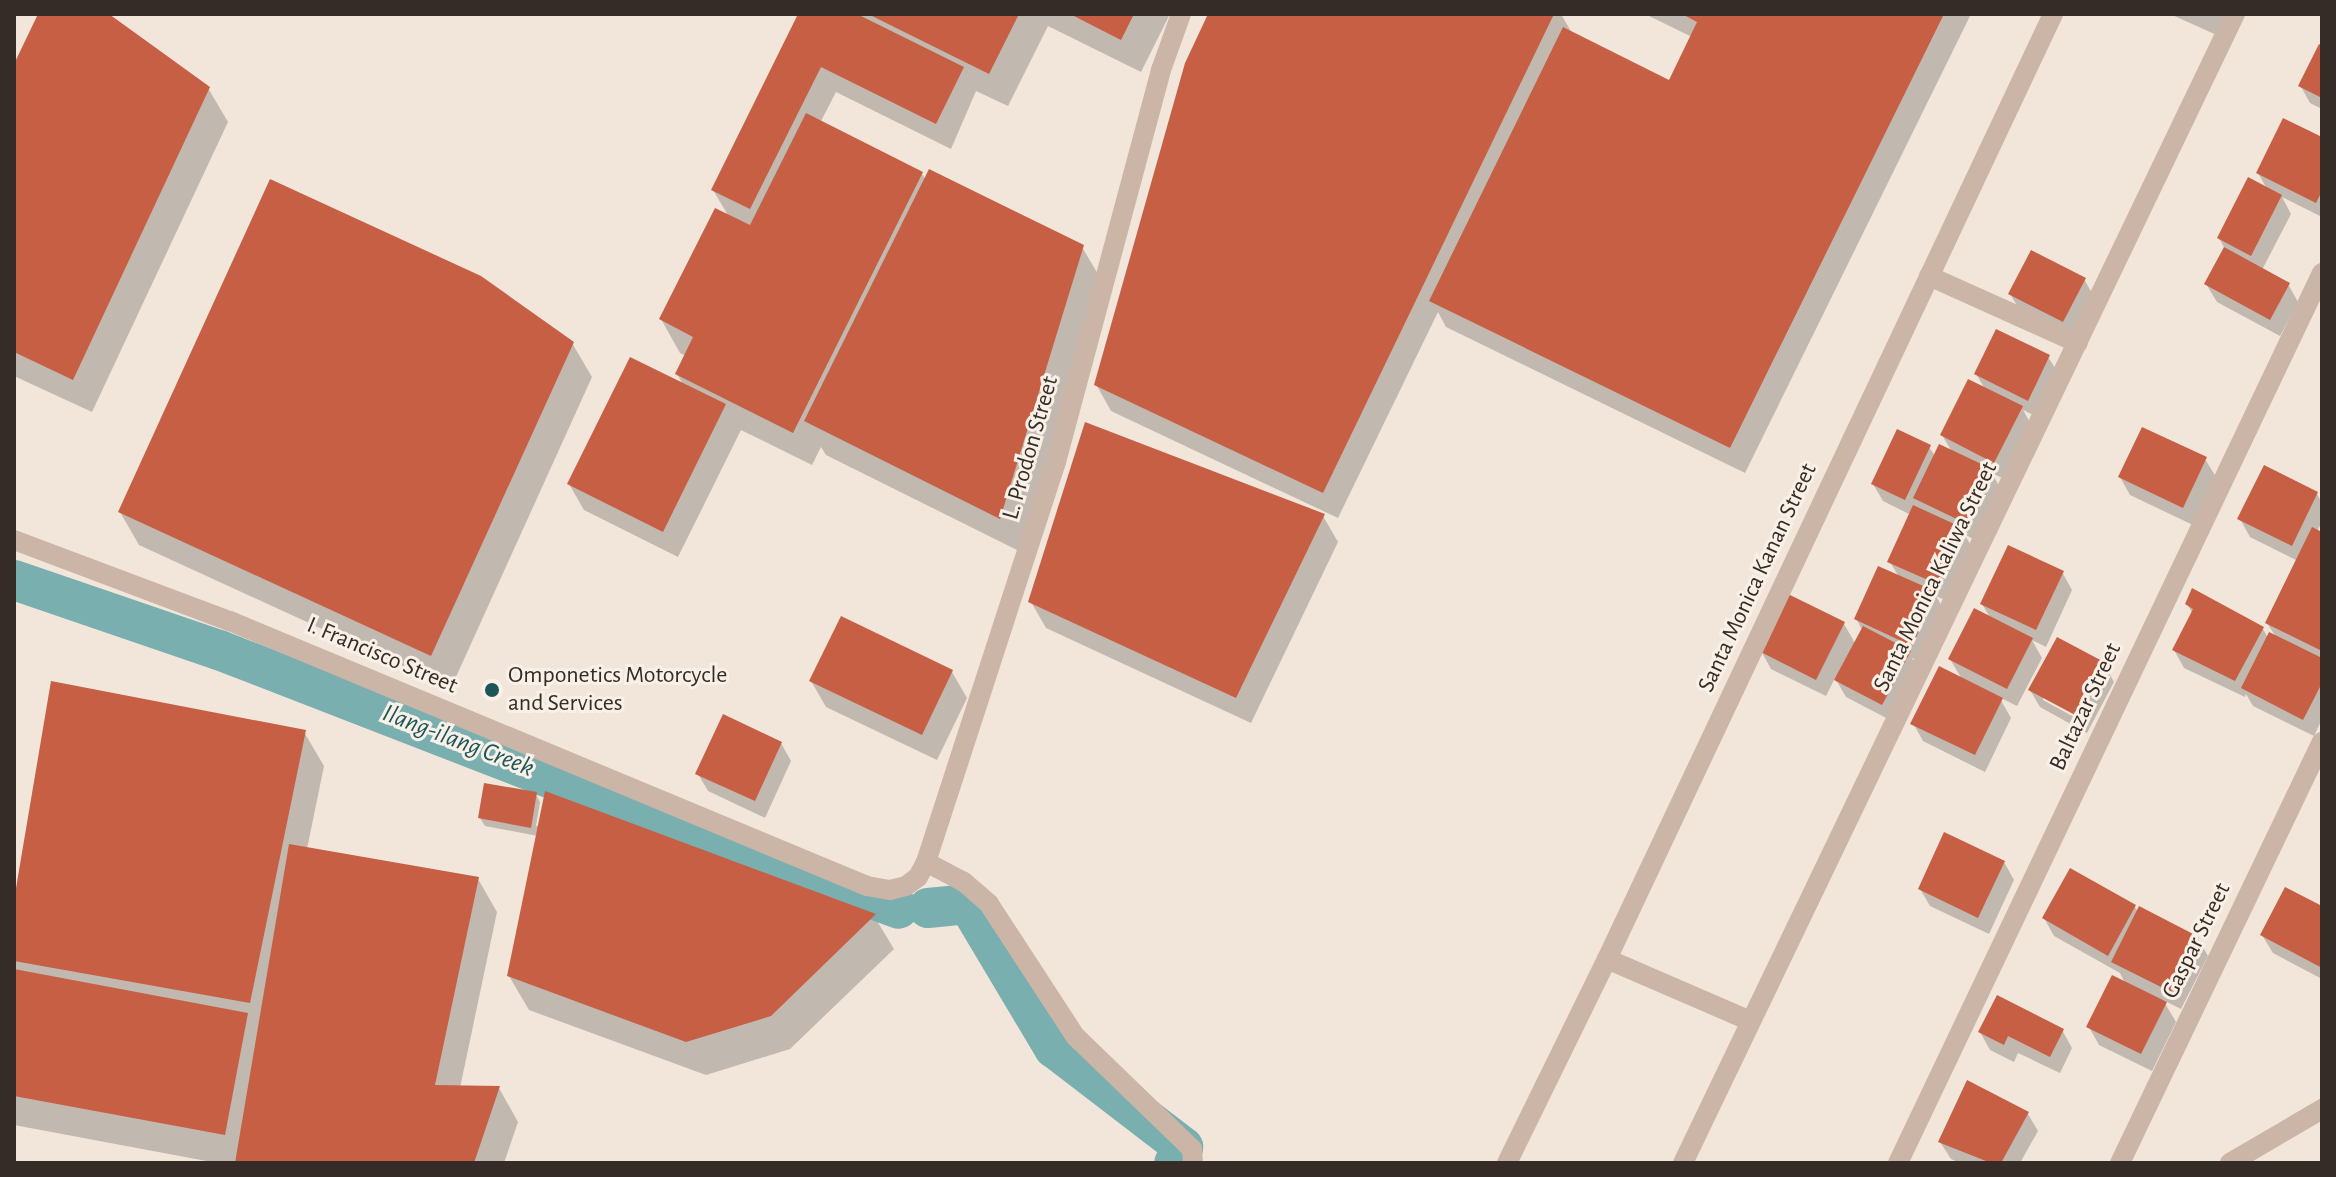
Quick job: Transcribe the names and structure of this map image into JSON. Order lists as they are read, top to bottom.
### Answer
{
  "streets": {
    "street": [
      "L. Prodon Street",
      "Santa Monica Kaliwa Street",
      "Santa Monica Kanan Street",
      "I. Francisco Street",
      "Baltazar Street",
      "Gaspar Street"
    ]
  },
  "crossings": [
    ["L. Prodon Street", "I. Francisco Street"]
  ],
  "water": ["Ilang-ilang Creek"],
  "places": ["Omponetics Motorcycle and Services"]
}
